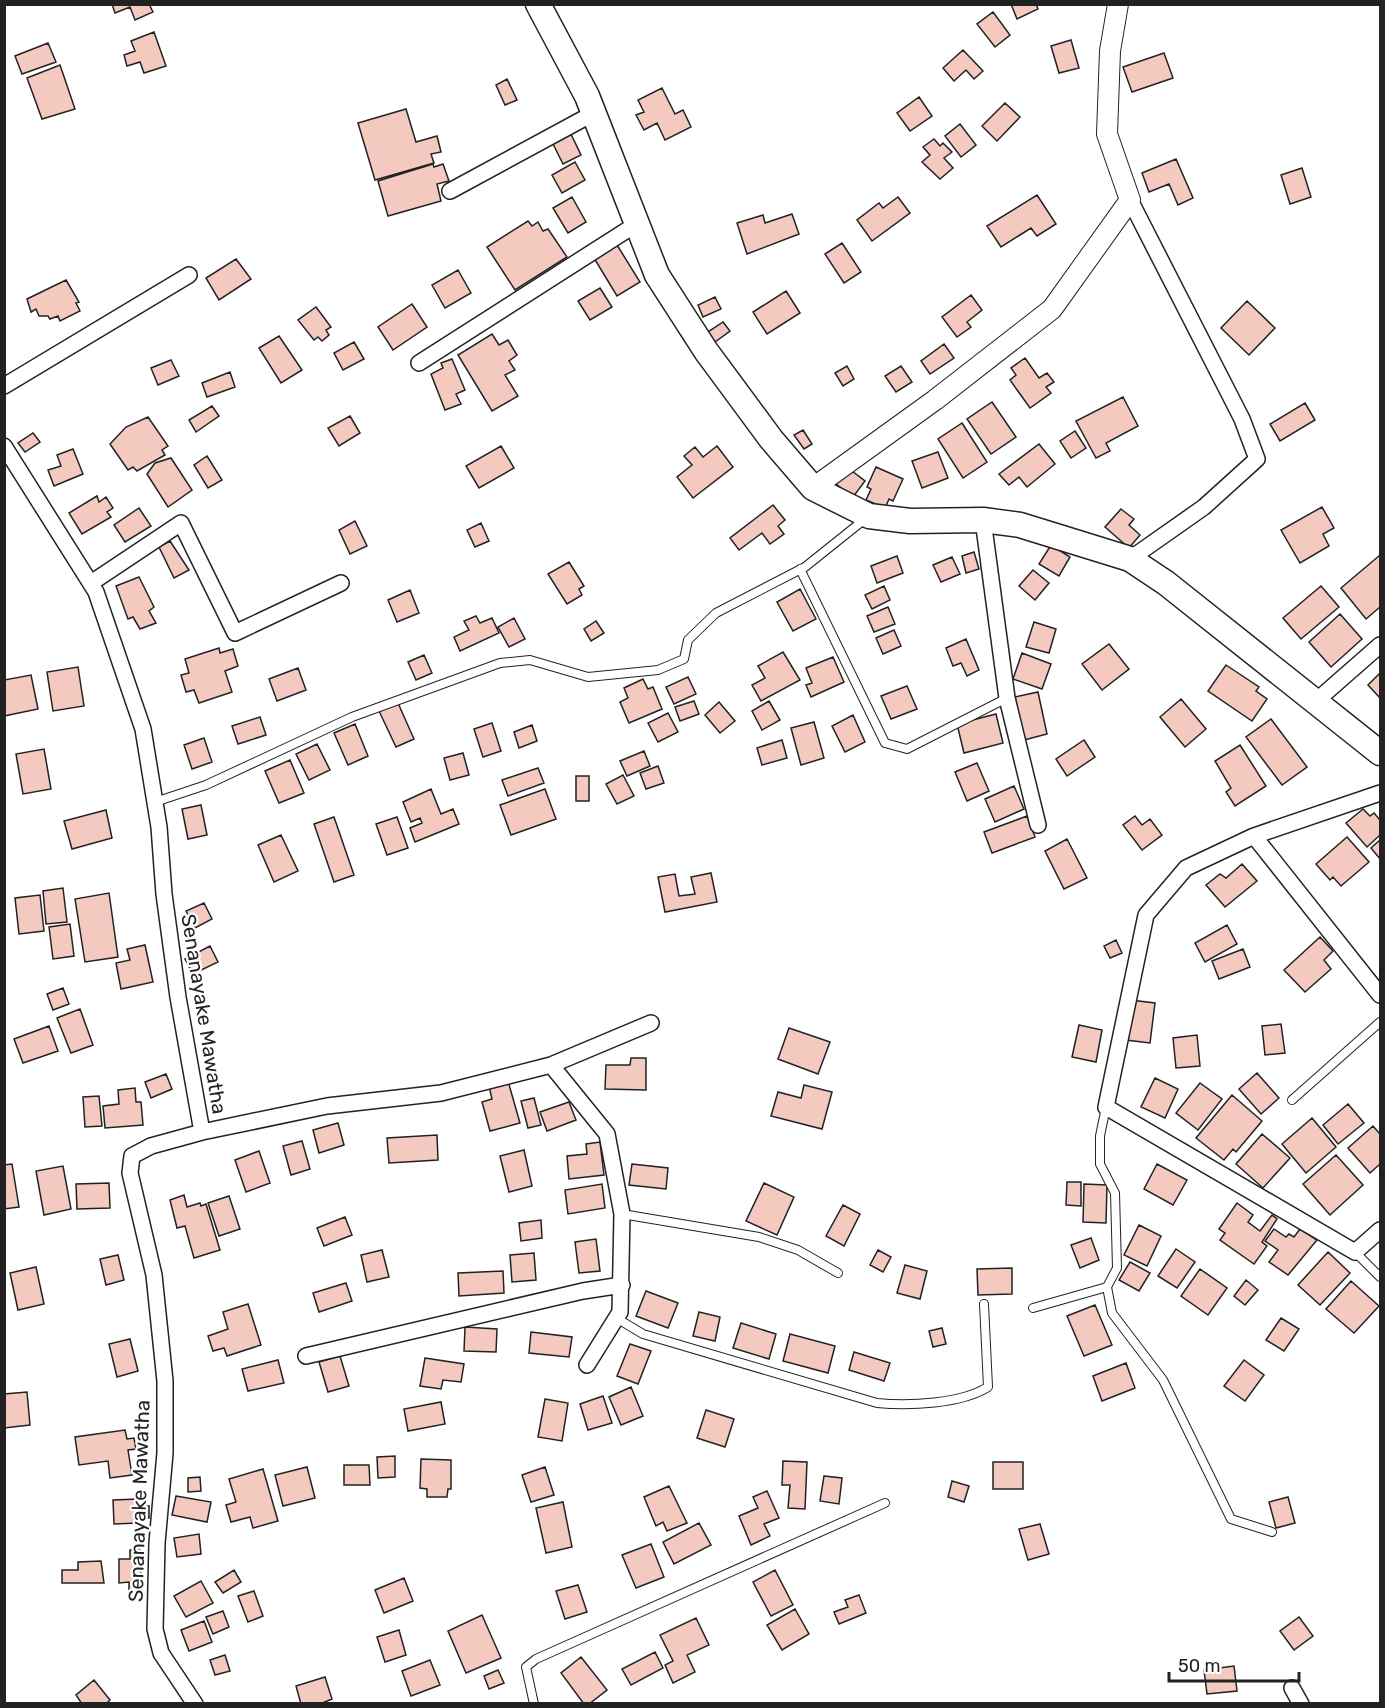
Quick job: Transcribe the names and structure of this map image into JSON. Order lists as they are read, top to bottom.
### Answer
{
  "streets": {
    "street": ["Senanayake Mawatha"]
  },
  "scale_bar": "50 m"
}
